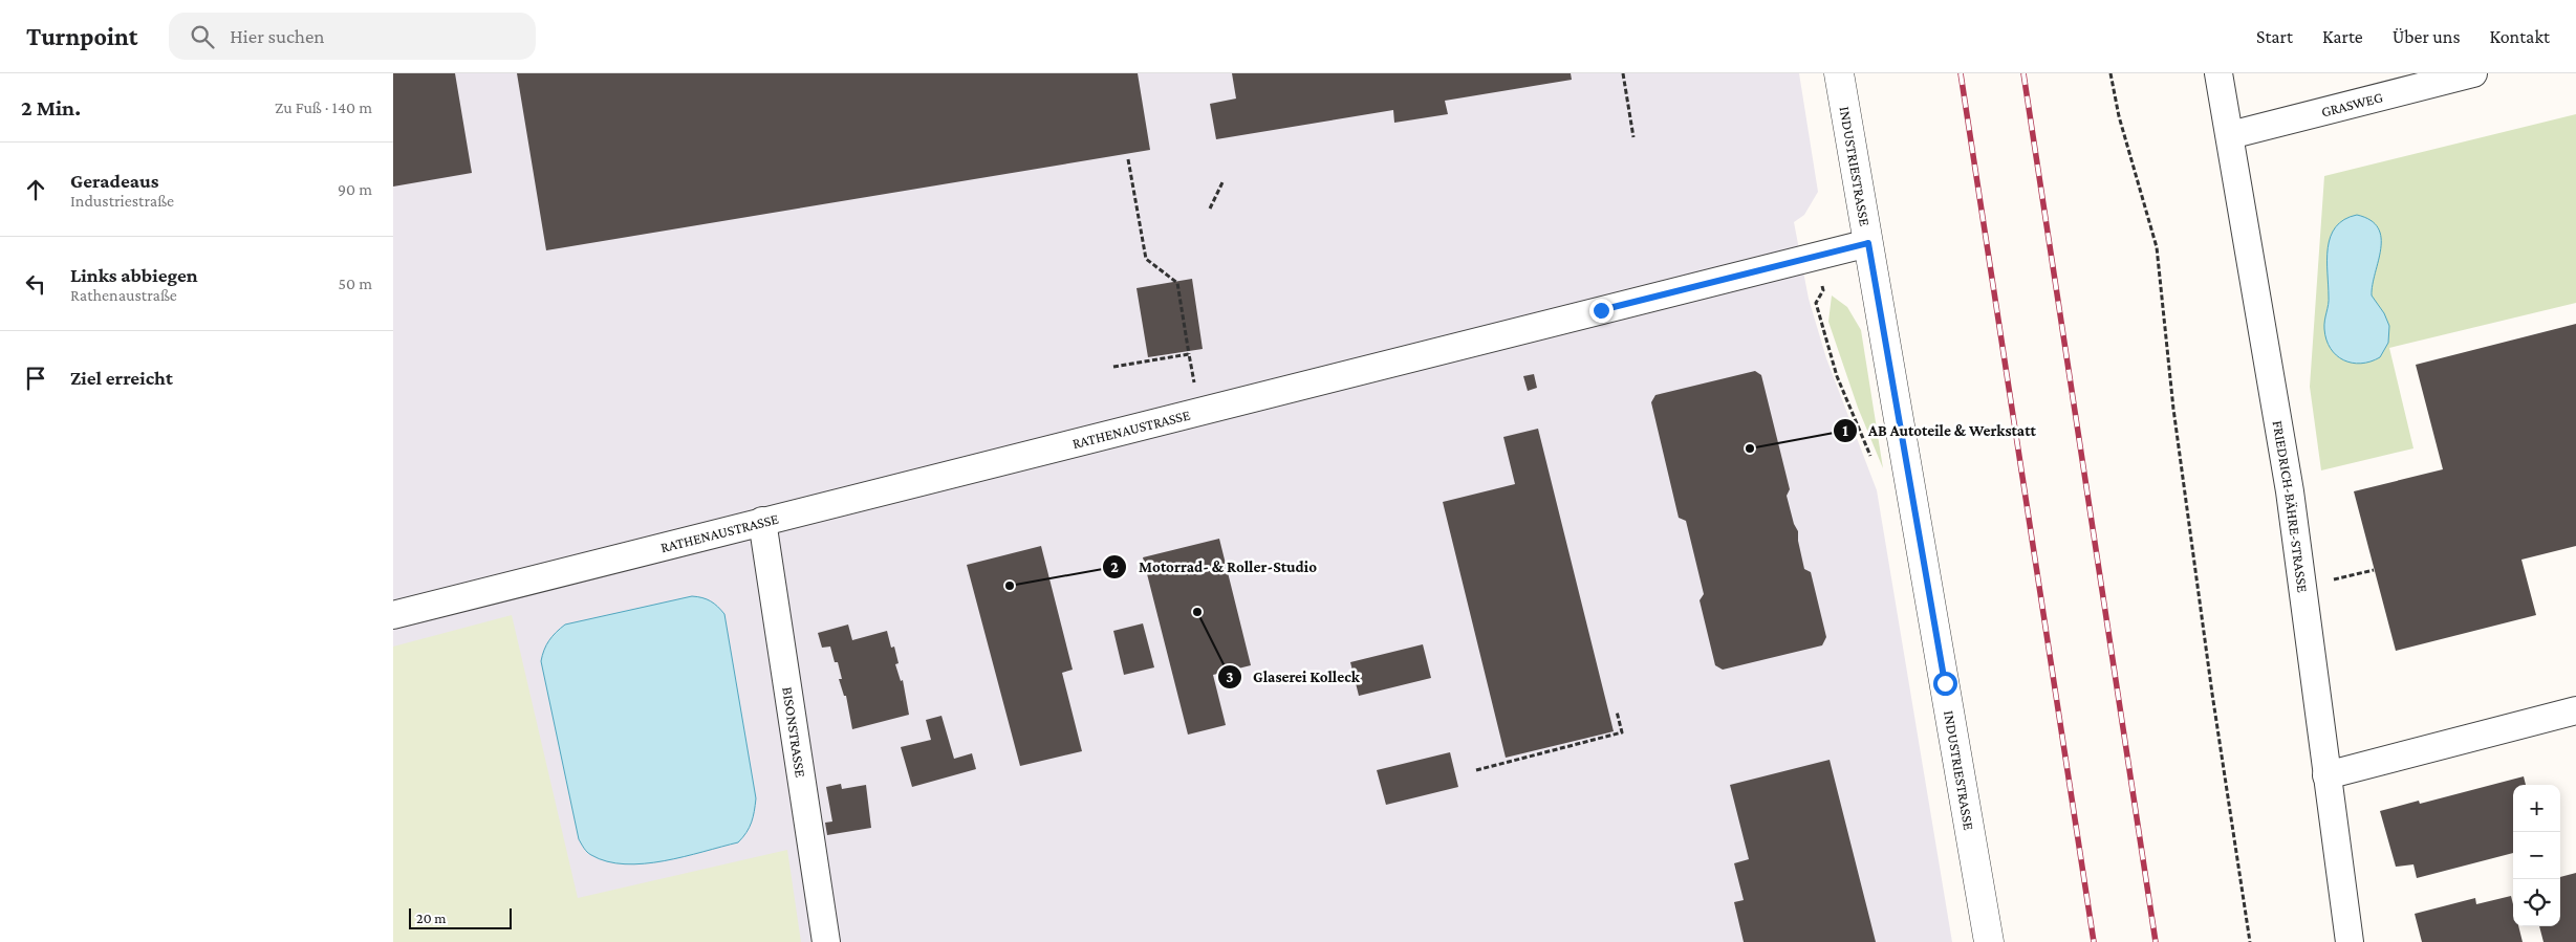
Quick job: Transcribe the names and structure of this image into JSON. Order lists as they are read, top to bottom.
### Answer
{
  "streets": {
    "street": [
      "GRASWEG",
      "INDUSTRIESTRASSE",
      "RATHENAUSTRASSE",
      "FRIEDRICH-BÄHRE-STRASSE",
      "BISONSTRASSE"
    ]
  },
  "crossings": [
    ["GRASWEG", "FRIEDRICH-BÄHRE-STRASSE"],
    ["INDUSTRIESTRASSE", "RATHENAUSTRASSE"],
    ["RATHENAUSTRASSE", "BISONSTRASSE"]
  ],
  "places": ["AB Autoteile & Werkstatt", "Motorrad- & Roller-Studio", "Glaserei Kolleck"],
  "scale_bar": "20 m",
  "page": {
    "header": "Turnpoint",
    "search": "Hier suchen",
    "nav": [
      "Start",
      "Karte",
      "Über uns",
      "Kontakt"
    ],
    "heading": ["2 Min.", "Zu Fuß · 140 m"],
    "list": [
      ["Geradeaus", "Industriestraße", "90 m"],
      ["Links abbiegen", "Rathenaustraße", "50 m"],
      "Ziel erreicht"
    ],
    "map_buttons": ["+", "−"],
    "scale": "20 m"
  }
}
